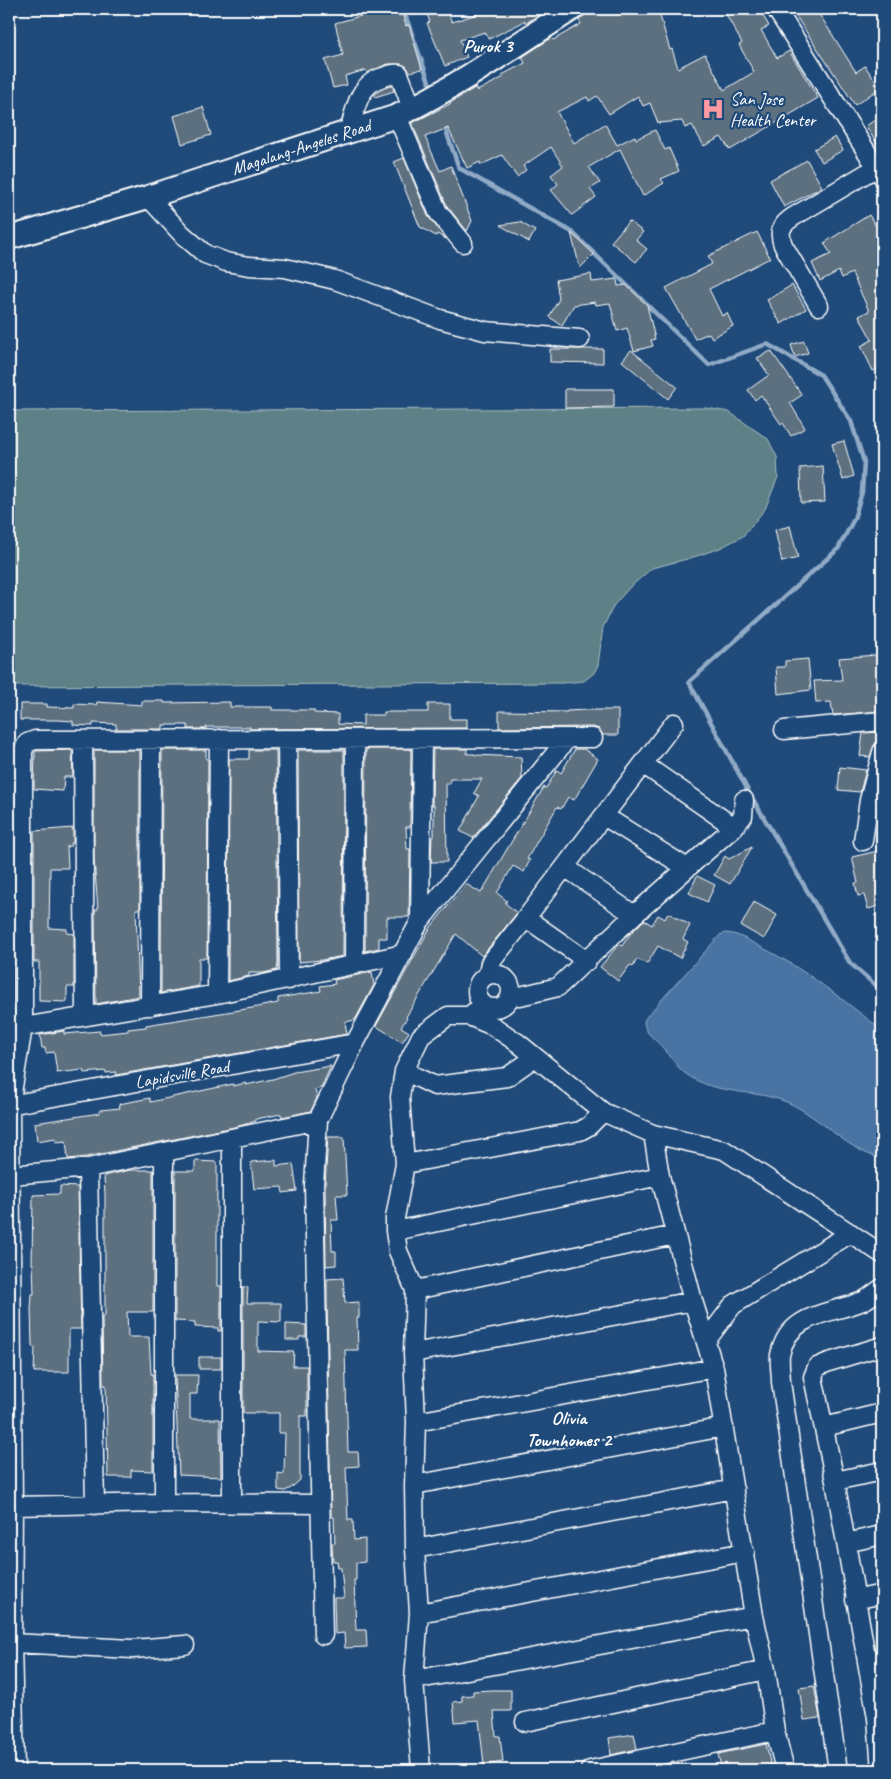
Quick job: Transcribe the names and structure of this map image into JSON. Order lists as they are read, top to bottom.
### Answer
{
  "streets": {
    "main road": ["Magalang-Angeles Road"],
    "street": ["Lapidsville Road"]
  },
  "districts": ["Purok 3", "Olivia Townhomes 2"],
  "places": {
    "hospital": ["San Jose Health Center"]
  }
}
